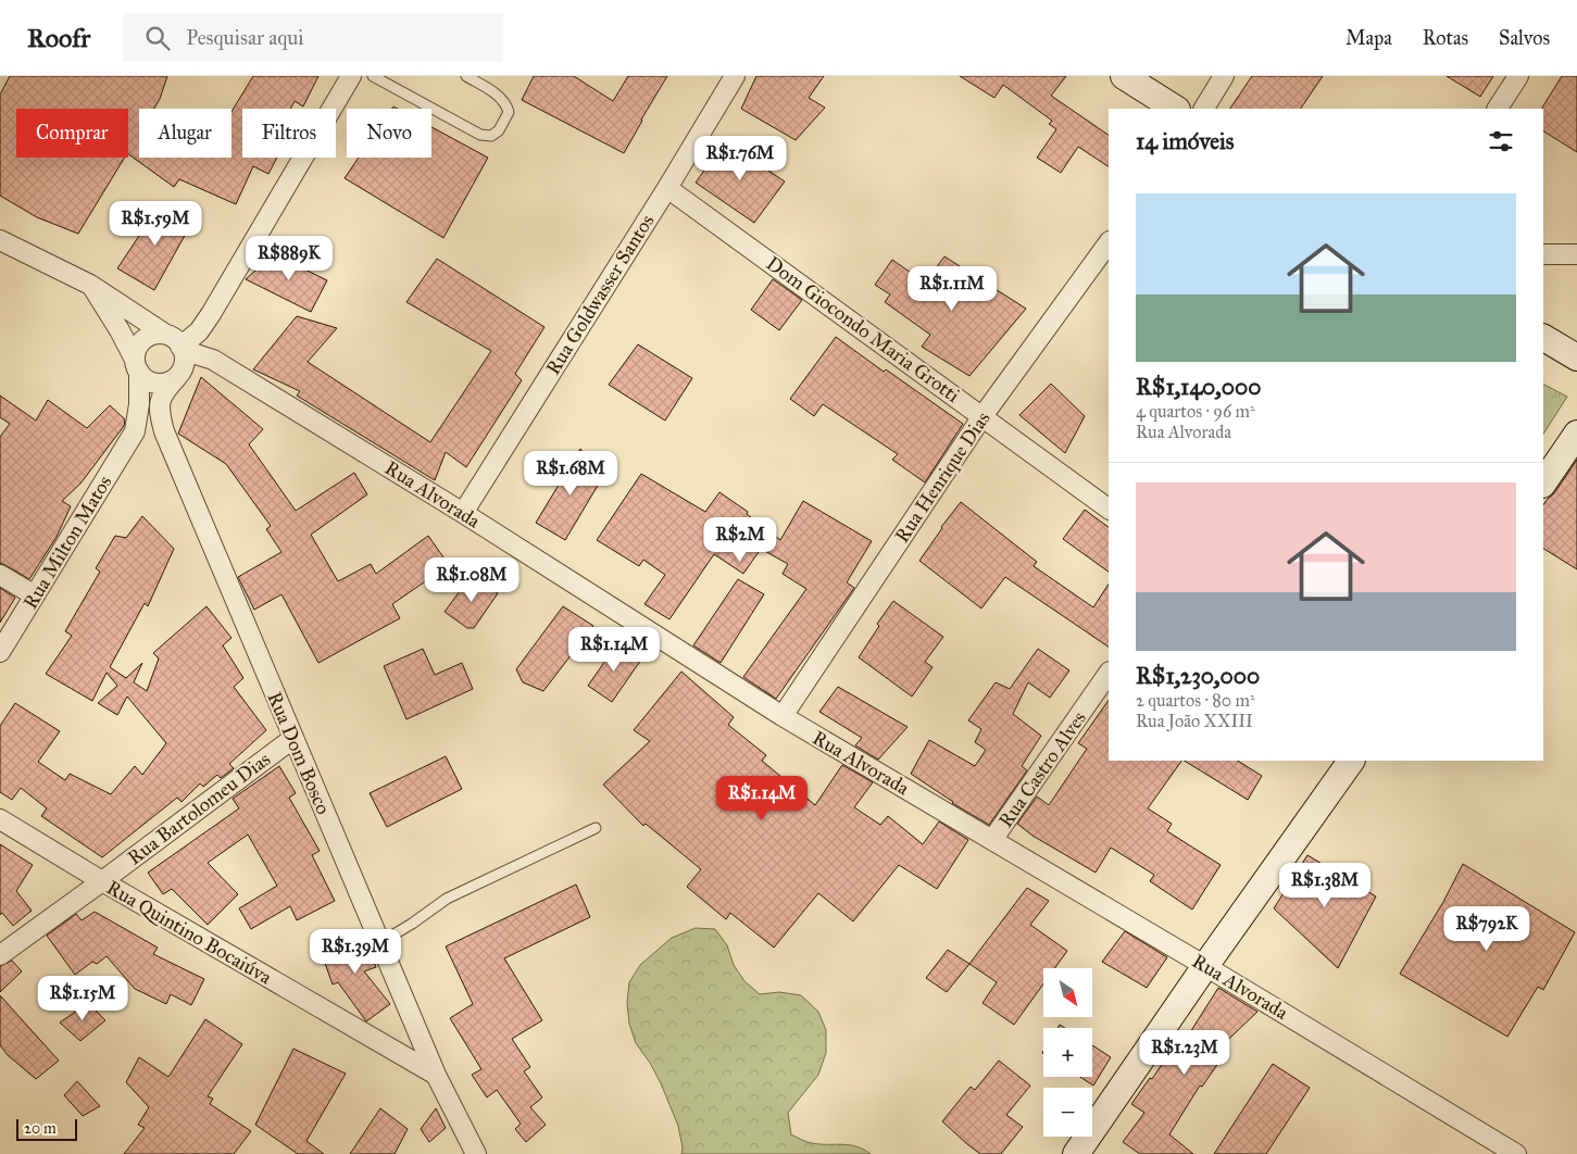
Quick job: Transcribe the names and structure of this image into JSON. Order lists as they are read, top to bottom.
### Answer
{
  "streets": {
    "street": [
      "Rua Goldwasser Santos",
      "Dom Giocondo Maria Grotti",
      "Rua Henrique Dias",
      "Rua Alvorada",
      "Rua Milton Matos",
      "Rua Dom Bosco",
      "Rua Castro Alves",
      "Rua Bartolomeu Dias",
      "Rua Quintino Bocaiúva"
    ]
  },
  "crossings": [
    ["Rua Goldwasser Santos", "Dom Giocondo Maria Grotti"],
    ["Rua Goldwasser Santos", "Rua Alvorada"],
    ["Dom Giocondo Maria Grotti", "Rua Henrique Dias"],
    ["Rua Henrique Dias", "Rua Alvorada"],
    ["Rua Alvorada", "Rua Milton Matos"],
    ["Rua Alvorada", "Rua Dom Bosco"],
    ["Rua Alvorada", "Rua Castro Alves"],
    ["Rua Milton Matos", "Rua Dom Bosco"],
    ["Rua Dom Bosco", "Rua Bartolomeu Dias"],
    ["Rua Dom Bosco", "Rua Quintino Bocaiúva"],
    ["Rua Bartolomeu Dias", "Rua Quintino Bocaiúva"]
  ],
  "scale_bar": "20 m",
  "north": "bottom right",
  "page": {
    "header": "Roofr",
    "search": "Pesquisar aqui",
    "nav": ["Mapa", "Rotas", "Salvos"],
    "chip": [
      "Comprar",
      "Alugar",
      "Filtros",
      "Novo"
    ],
    "heading": "14 imóveis",
    "price": [
      "R$1.76M",
      "R$1.59M",
      "R$889K",
      "R$1.11M",
      "R$1.68M",
      "R$2M",
      "R$1.08M",
      "R$1.14M",
      "R$1.14M",
      "R$1.38M",
      "R$792K",
      "R$1.39M",
      "R$1.15M",
      "R$1.23M"
    ],
    "list": [
      {
        "name": "R$1,140,000",
        "note": "4 quartos · 96 m² · Rua Alvorada"
      },
      {
        "name": "R$1,230,000",
        "note": "2 quartos · 80 m² · Rua João XXIII"
      }
    ],
    "map_buttons": ["+", "−"],
    "scale": "20 m"
  }
}
